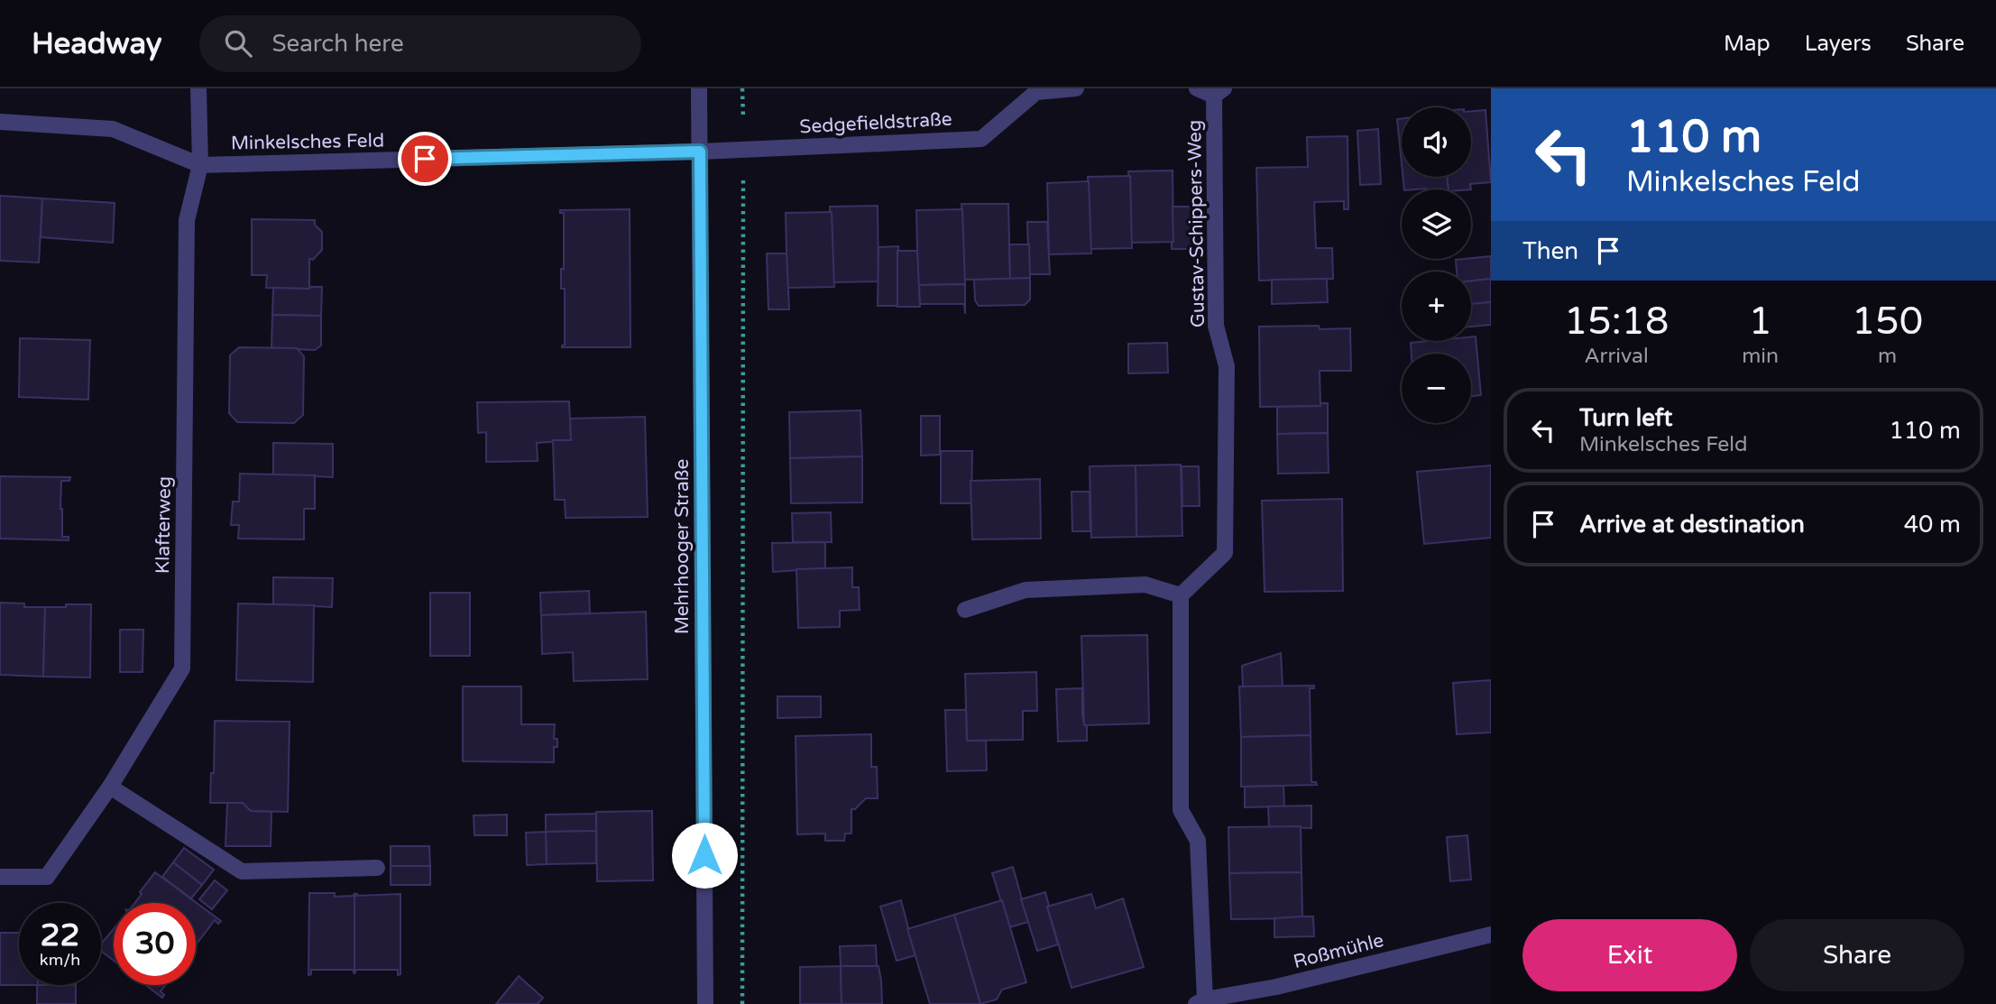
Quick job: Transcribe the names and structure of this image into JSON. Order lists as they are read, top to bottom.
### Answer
{
  "streets": {
    "street": [
      "Sedgefieldstraße",
      "Minkelsches Feld",
      "Gustav-Schippers-Weg",
      "Klafterweg",
      "Mehrhooger Straße",
      "Roßmühle"
    ]
  },
  "crossings": [
    ["Sedgefieldstraße", "Minkelsches Feld"],
    ["Sedgefieldstraße", "Mehrhooger Straße"],
    ["Minkelsches Feld", "Klafterweg"],
    ["Minkelsches Feld", "Mehrhooger Straße"]
  ],
  "page": {
    "header": "Headway",
    "search": "Search here",
    "nav": ["Map", "Layers", "Share"],
    "turn": ["110 m", "Minkelsches Feld"],
    "map_buttons": ["+", "−"],
    "then": "Then",
    "eta": [
      "15:18",
      "Arrival",
      "1",
      "min",
      "150",
      "m"
    ],
    "list": [
      {
        "name": "Turn left",
        "note": "Minkelsches Feld",
        "value": "110 m"
      },
      {
        "name": "Arrive at destination",
        "value": "40 m"
      }
    ],
    "speed": "22 km/h",
    "limit": "30",
    "buttons": ["Exit", "Share"]
  }
}
